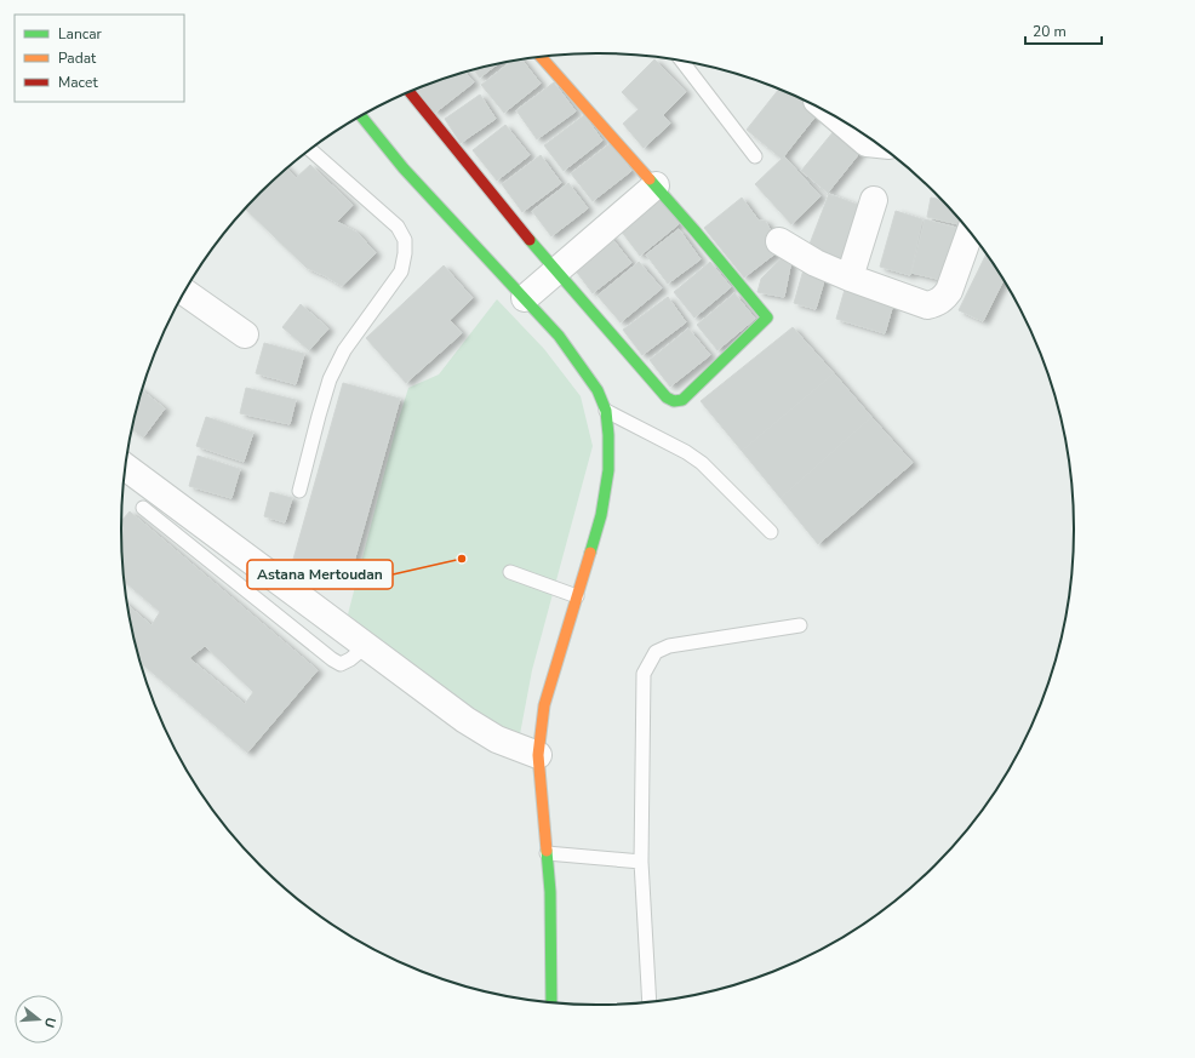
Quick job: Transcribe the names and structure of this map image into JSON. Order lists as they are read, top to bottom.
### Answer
{
  "places": ["Astana Mertoudan"],
  "legend": ["Lancar", "Padat", "Macet"],
  "scale_bar": "20 m",
  "north": "right"
}
